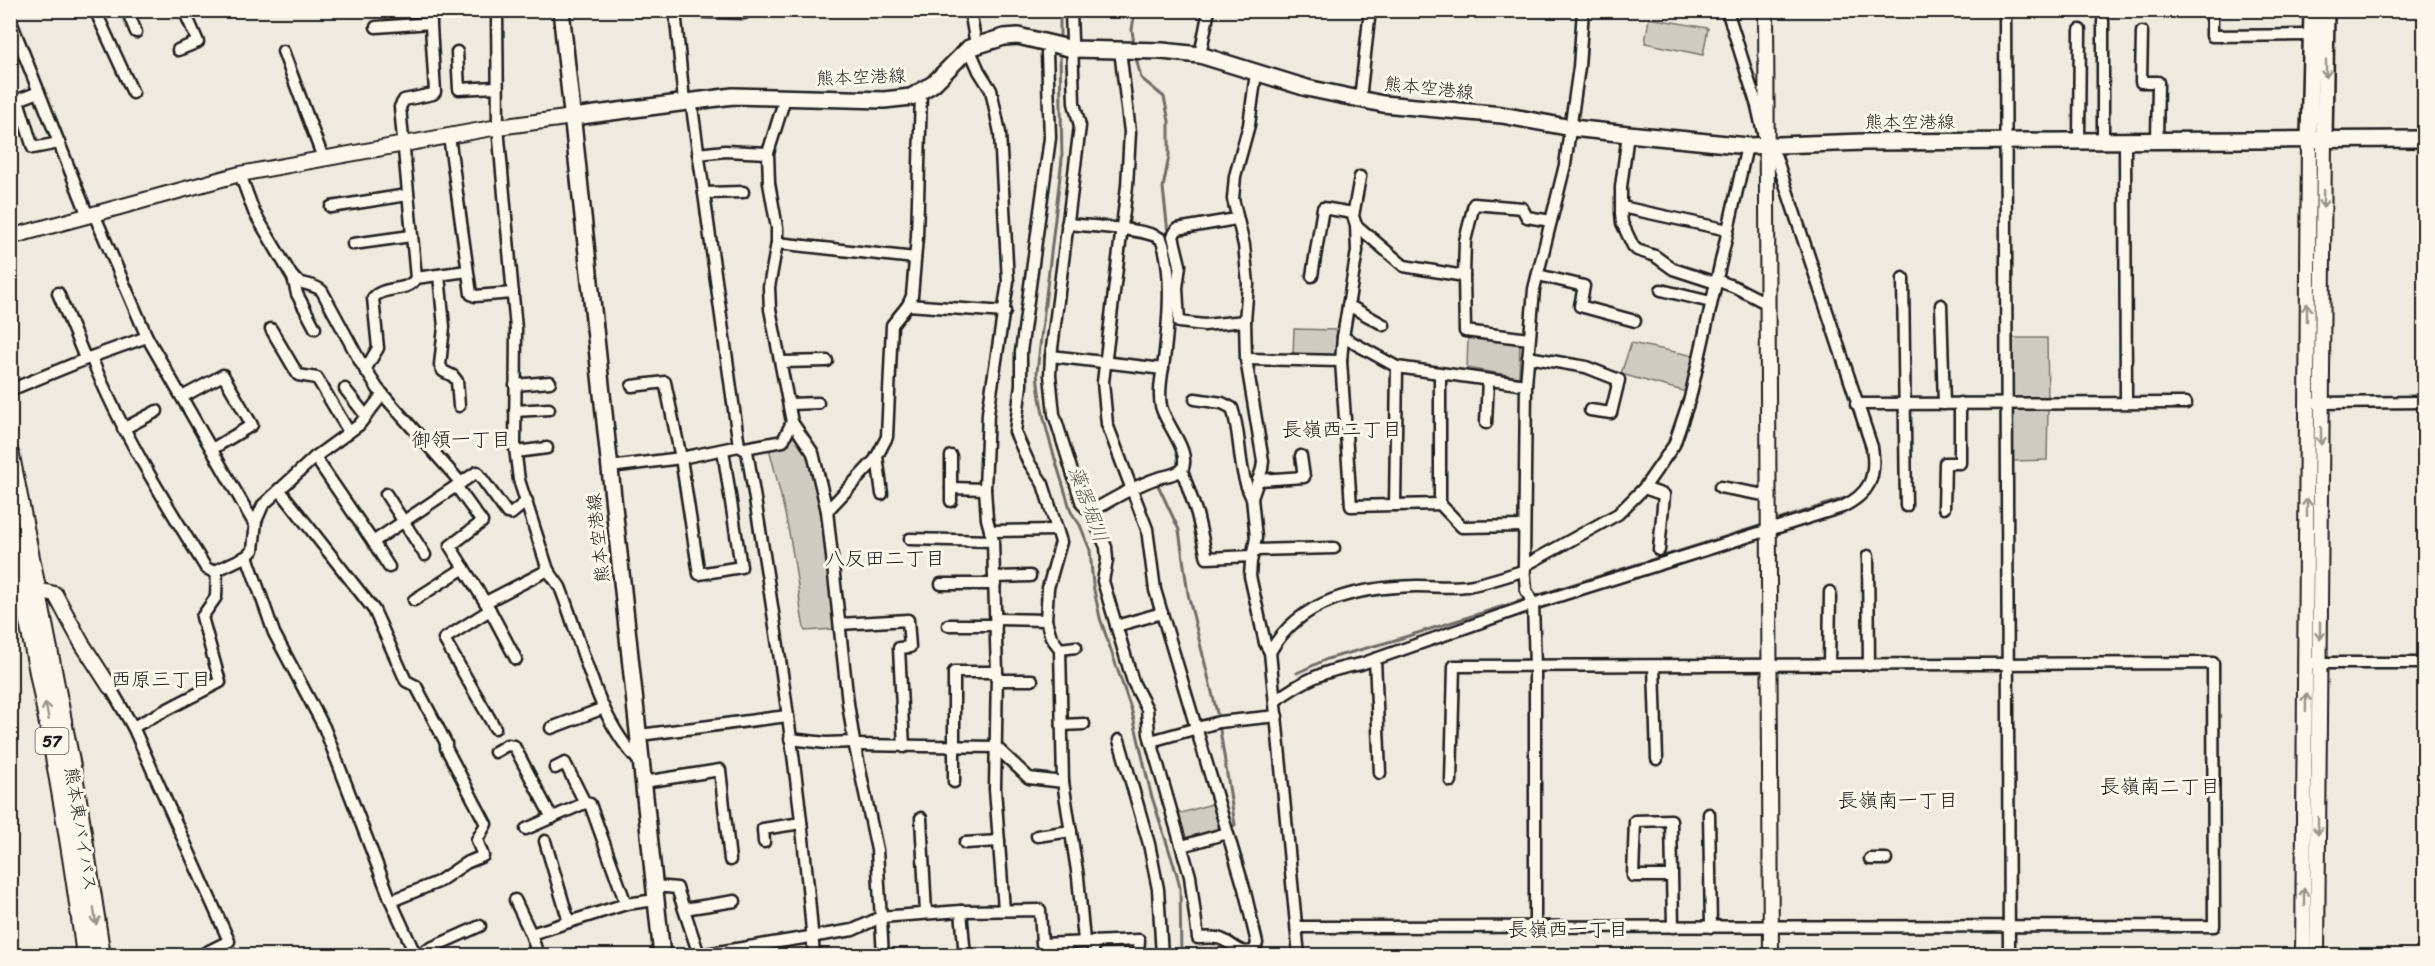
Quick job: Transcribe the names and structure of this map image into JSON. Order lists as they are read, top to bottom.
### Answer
{
  "streets": {
    "highway": ["57", "熊本東バイパス"],
    "main road": ["熊本空港線"]
  },
  "districts": [
    "長嶺西二丁目",
    "御領一丁目",
    "八反田二丁目",
    "西原三丁目",
    "長嶺南二丁目",
    "長嶺南一丁目",
    "長嶺西一丁目"
  ],
  "water": ["藻器堀川"]
}
